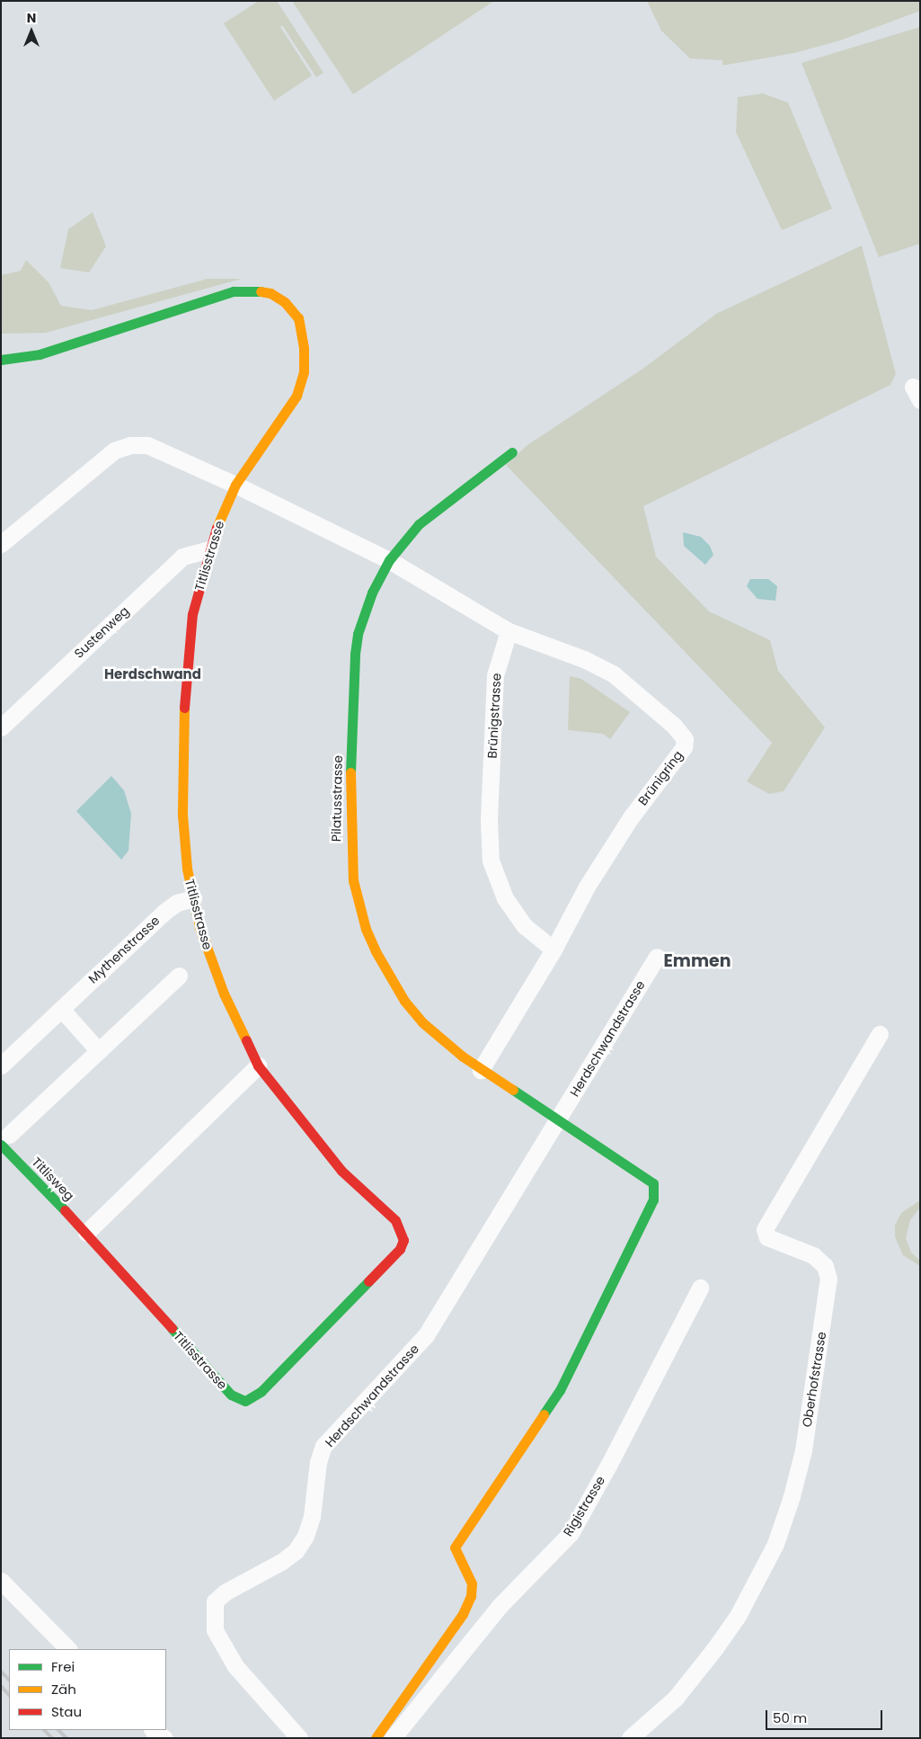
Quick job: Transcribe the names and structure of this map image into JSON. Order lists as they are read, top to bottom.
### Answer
{
  "streets": {
    "street": [
      "Titlisstrasse",
      "Sustenweg",
      "Brünigstrasse",
      "Brünigring",
      "Pilatusstrasse",
      "Mythenstrasse",
      "Herdschwandstrasse",
      "Titlisweg",
      "Oberhofstrasse",
      "Rigistrasse"
    ]
  },
  "crossings": [
    ["Titlisstrasse", "Sustenweg"],
    ["Titlisstrasse", "Mythenstrasse"],
    ["Titlisstrasse", "Titlisweg"],
    ["Brünigstrasse", "Brünigring"],
    ["Pilatusstrasse", "Herdschwandstrasse"]
  ],
  "districts": ["Herdschwand", "Emmen"],
  "legend": ["Frei", "Zäh", "Stau"],
  "scale_bar": "50 m",
  "north": "top"
}
